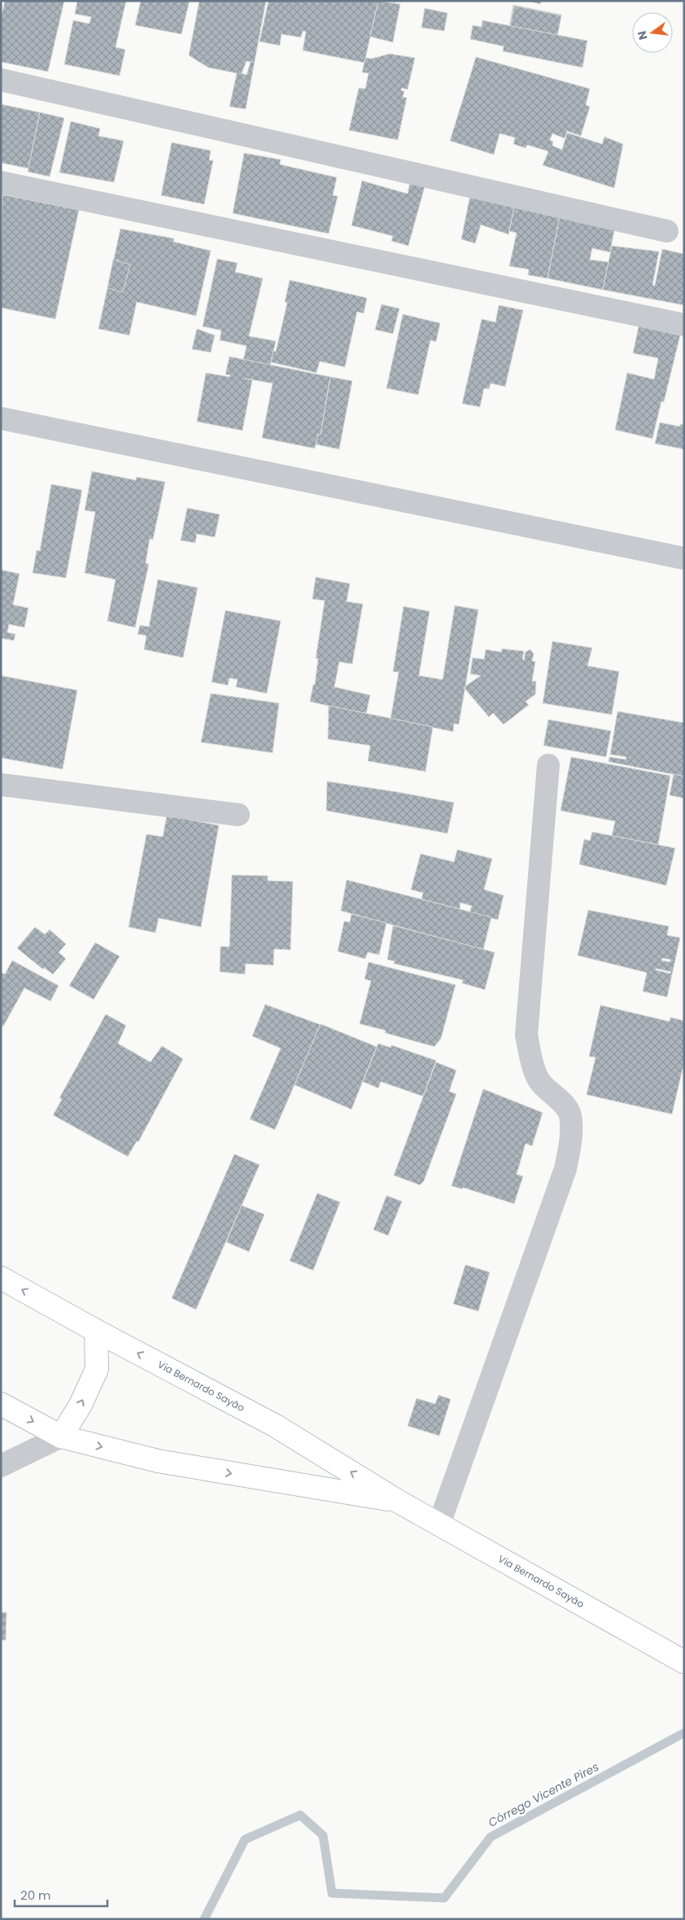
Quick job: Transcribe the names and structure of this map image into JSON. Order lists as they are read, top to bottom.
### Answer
{
  "streets": {
    "main road": ["Via Bernardo Sayão"]
  },
  "water": ["Córrego Vicente Pires"],
  "scale_bar": "20 m",
  "north": "left"
}
